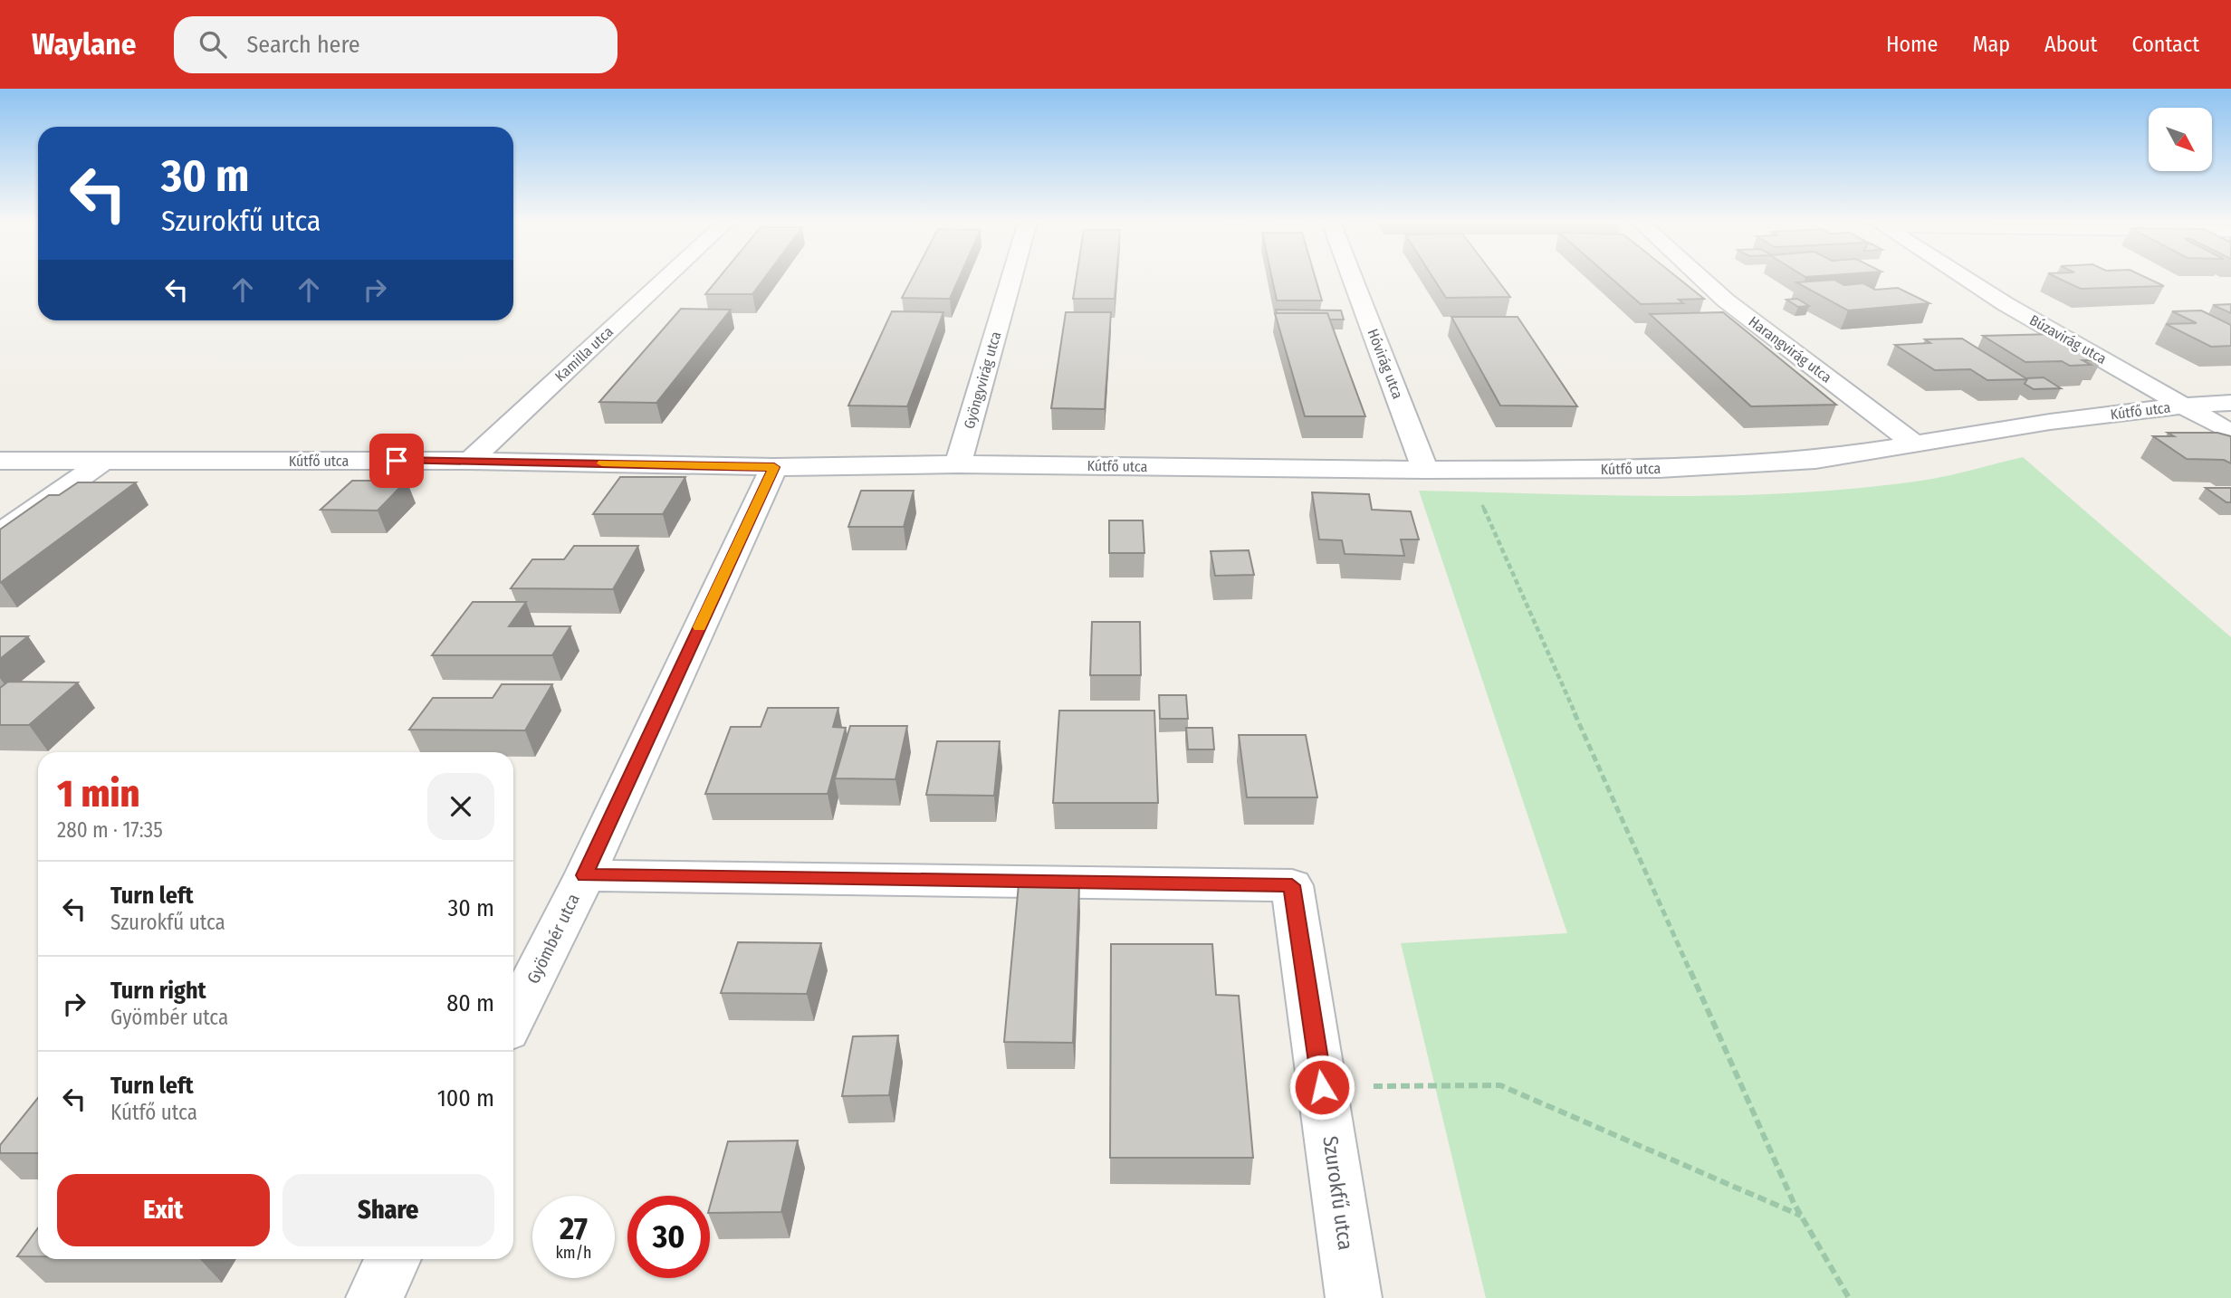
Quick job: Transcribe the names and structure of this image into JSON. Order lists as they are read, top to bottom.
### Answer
{
  "streets": {
    "street": [
      "Búzavirág utca",
      "Harangvirág utca",
      "Kamilla utca",
      "Hóvirág utca",
      "Gyöngyvirág utca",
      "Kútfő utca",
      "Gyömbér utca",
      "Szurokfű utca"
    ]
  },
  "crossings": [
    ["Búzavirág utca", "Kútfő utca"],
    ["Harangvirág utca", "Kútfő utca"],
    ["Kamilla utca", "Kútfő utca"],
    ["Hóvirág utca", "Kútfő utca"],
    ["Gyöngyvirág utca", "Kútfő utca"],
    ["Kútfő utca", "Gyömbér utca"],
    ["Gyömbér utca", "Szurokfű utca"]
  ],
  "north": "bottom right",
  "page": {
    "header": "Waylane",
    "search": "Search here",
    "nav": [
      "Home",
      "Map",
      "About",
      "Contact"
    ],
    "turn": ["30 m", "Szurokfű utca"],
    "heading": ["1 min", "280 m · 17:35"],
    "list": [
      {
        "name": "Turn left",
        "note": "Szurokfű utca",
        "value": "30 m"
      },
      {
        "name": "Turn right",
        "note": "Gyömbér utca",
        "value": "80 m"
      },
      {
        "name": "Turn left",
        "note": "Kútfő utca",
        "value": "100 m"
      }
    ],
    "buttons": ["Exit", "Share"],
    "speed": "27 km/h",
    "limit": "30"
  }
}
